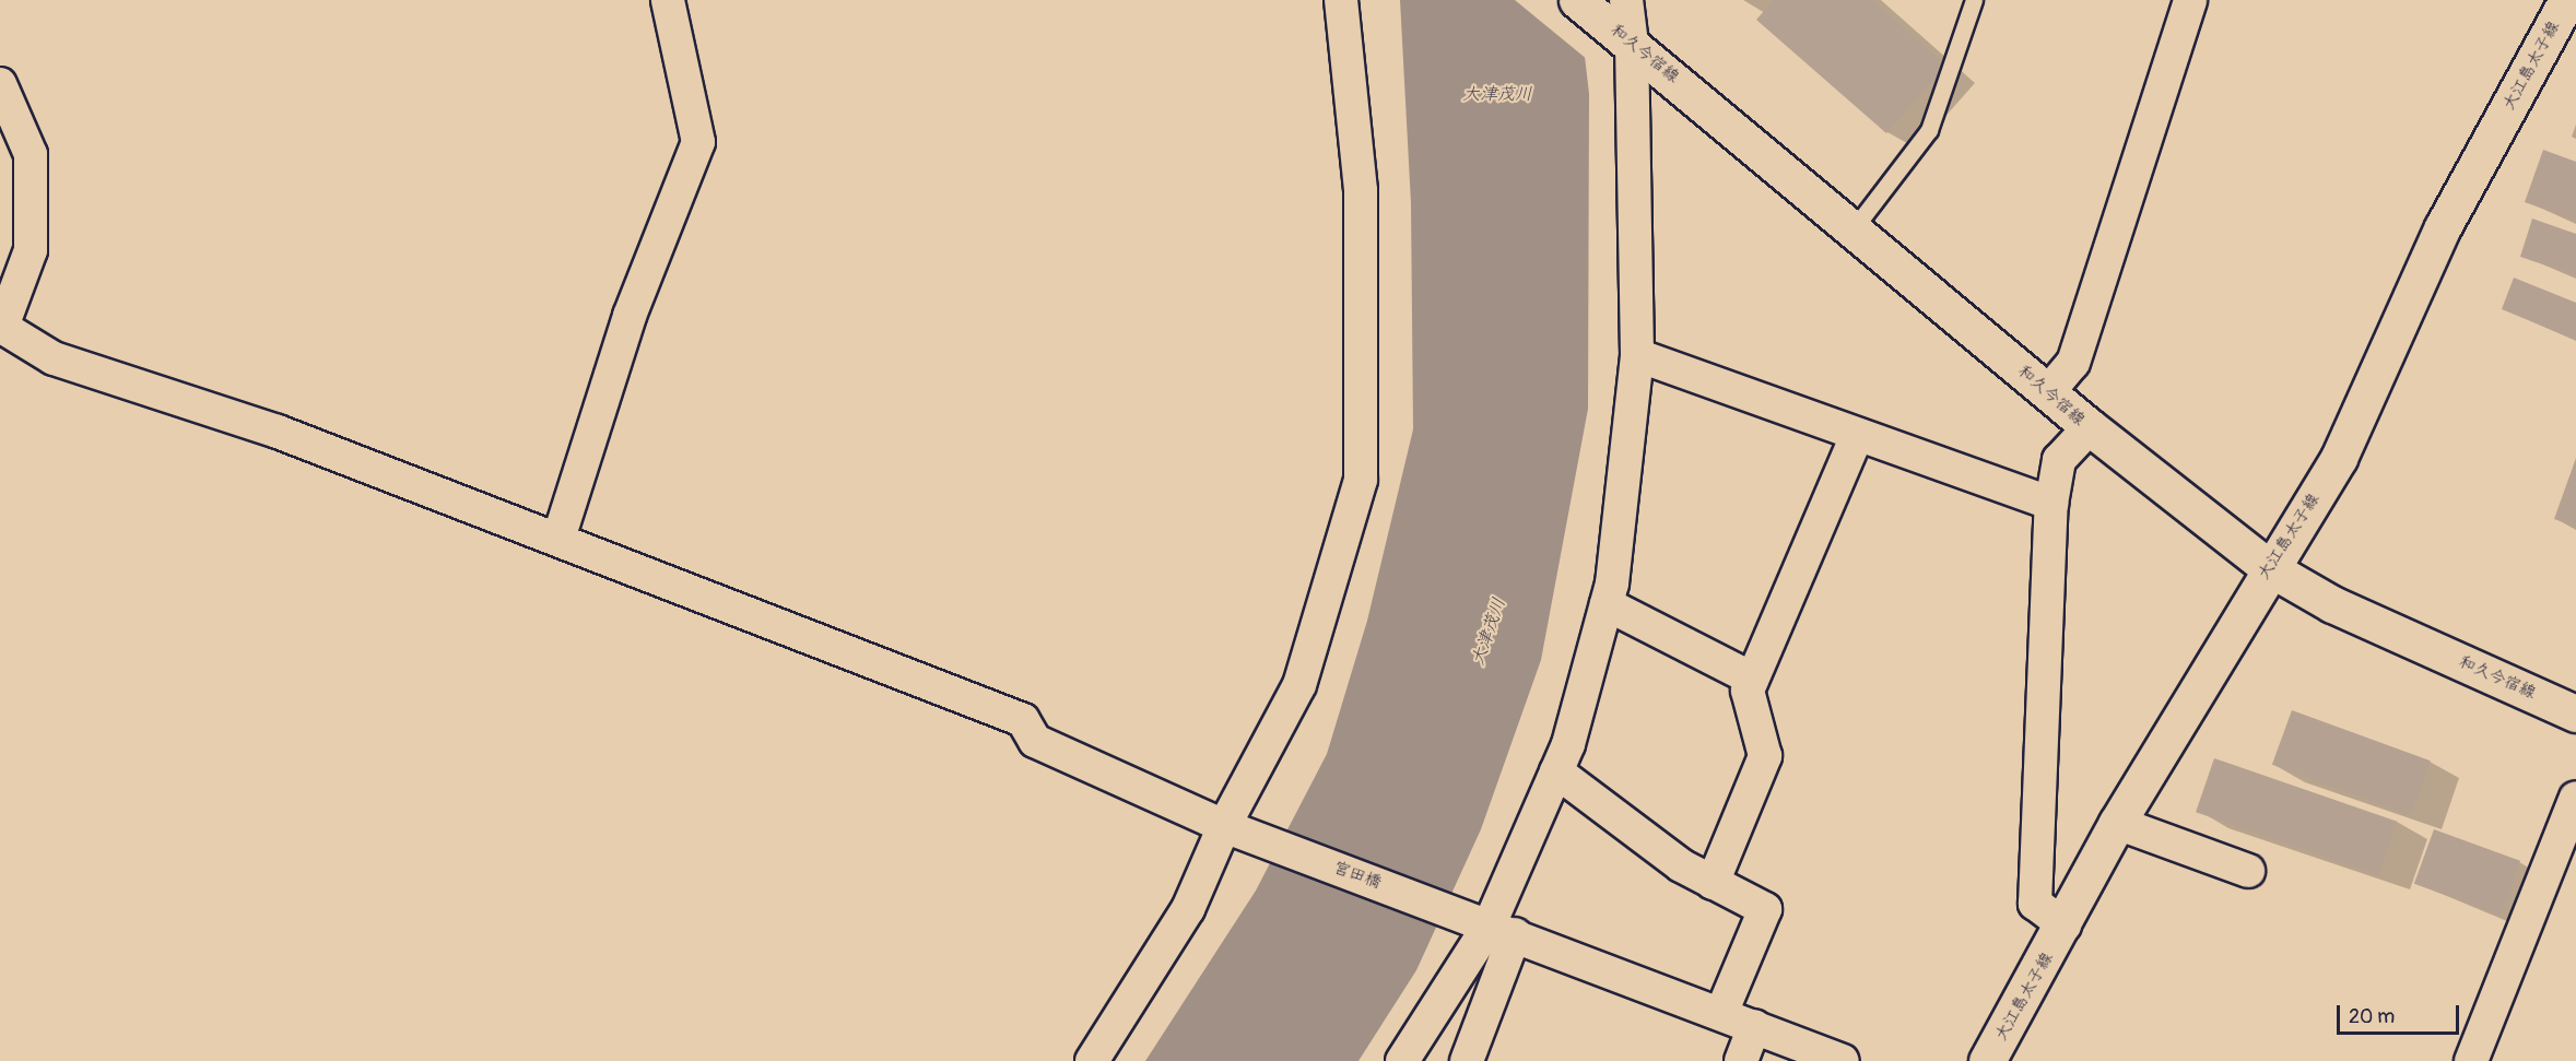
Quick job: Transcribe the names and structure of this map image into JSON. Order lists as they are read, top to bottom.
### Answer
{
  "streets": {
    "main road": ["和久今宿線", "大江島太子線"],
    "street": ["宮田橋"]
  },
  "crossings": [
    ["和久今宿線", "大江島太子線"]
  ],
  "water": ["大津茂川"],
  "scale_bar": "20 m"
}
